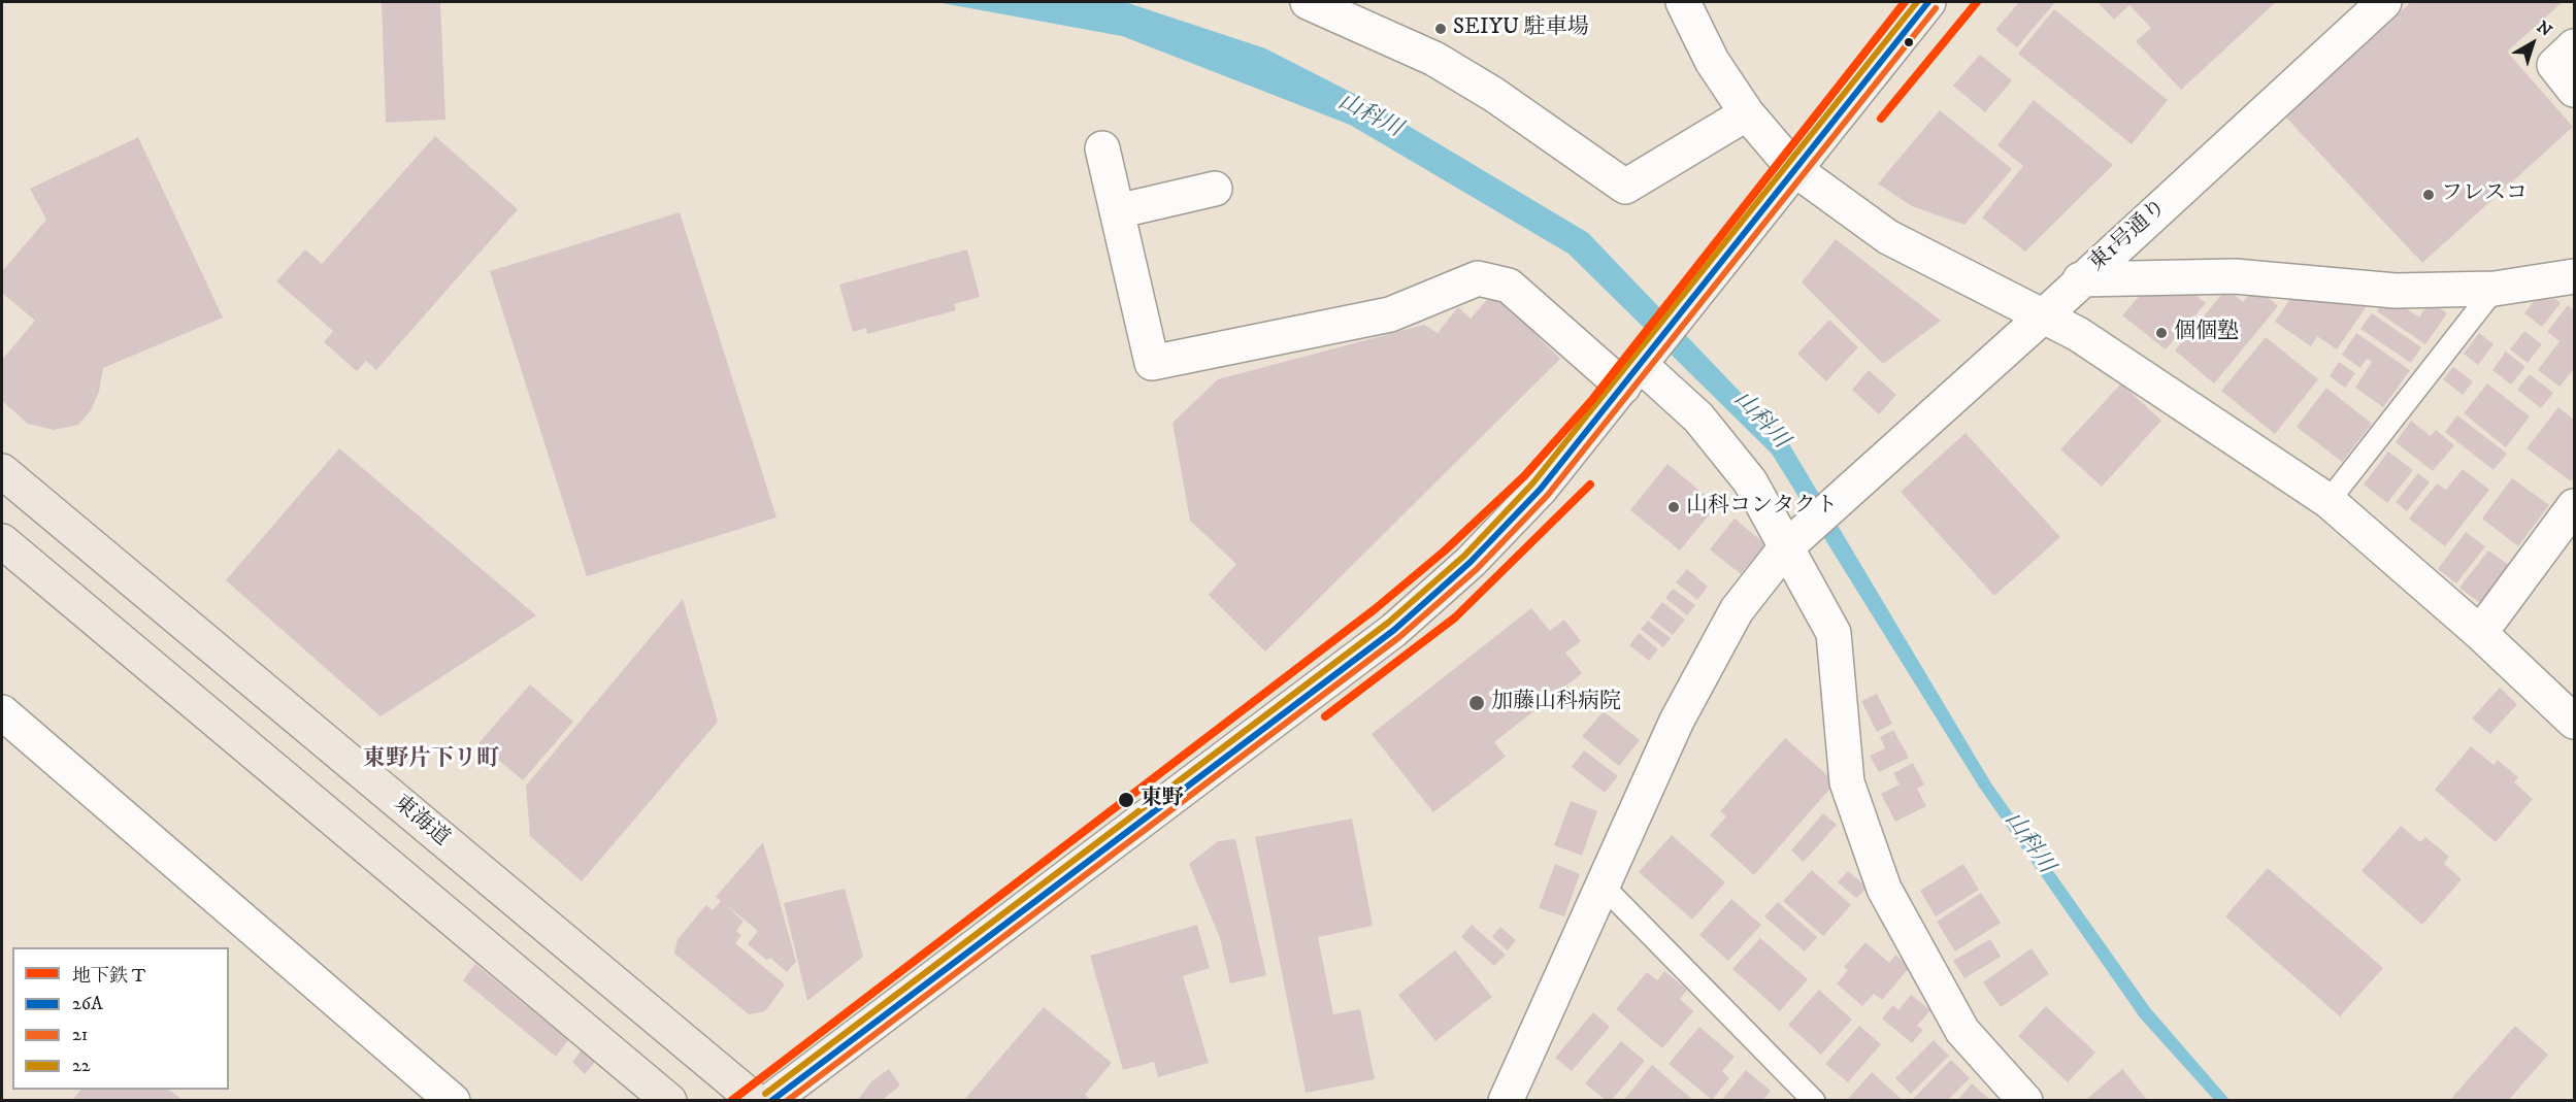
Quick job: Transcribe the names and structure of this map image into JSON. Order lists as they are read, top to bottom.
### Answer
{
  "streets": {
    "highway": ["東海道"],
    "street": ["東1号通り"]
  },
  "districts": ["東野片下リ町"],
  "water": ["山科川"],
  "places": [
    "SEIYU 駐車場",
    "フレスコ",
    "個個塾",
    "山科コンタクト",
    "加藤山科病院",
    "東野"
  ],
  "lines": [
    "metro line T",
    "transit line 26A",
    "transit line 22",
    "transit line 21"
  ],
  "legend": [
    "地下鉄 T",
    "26A",
    "21",
    "22"
  ],
  "north": "top right"
}
